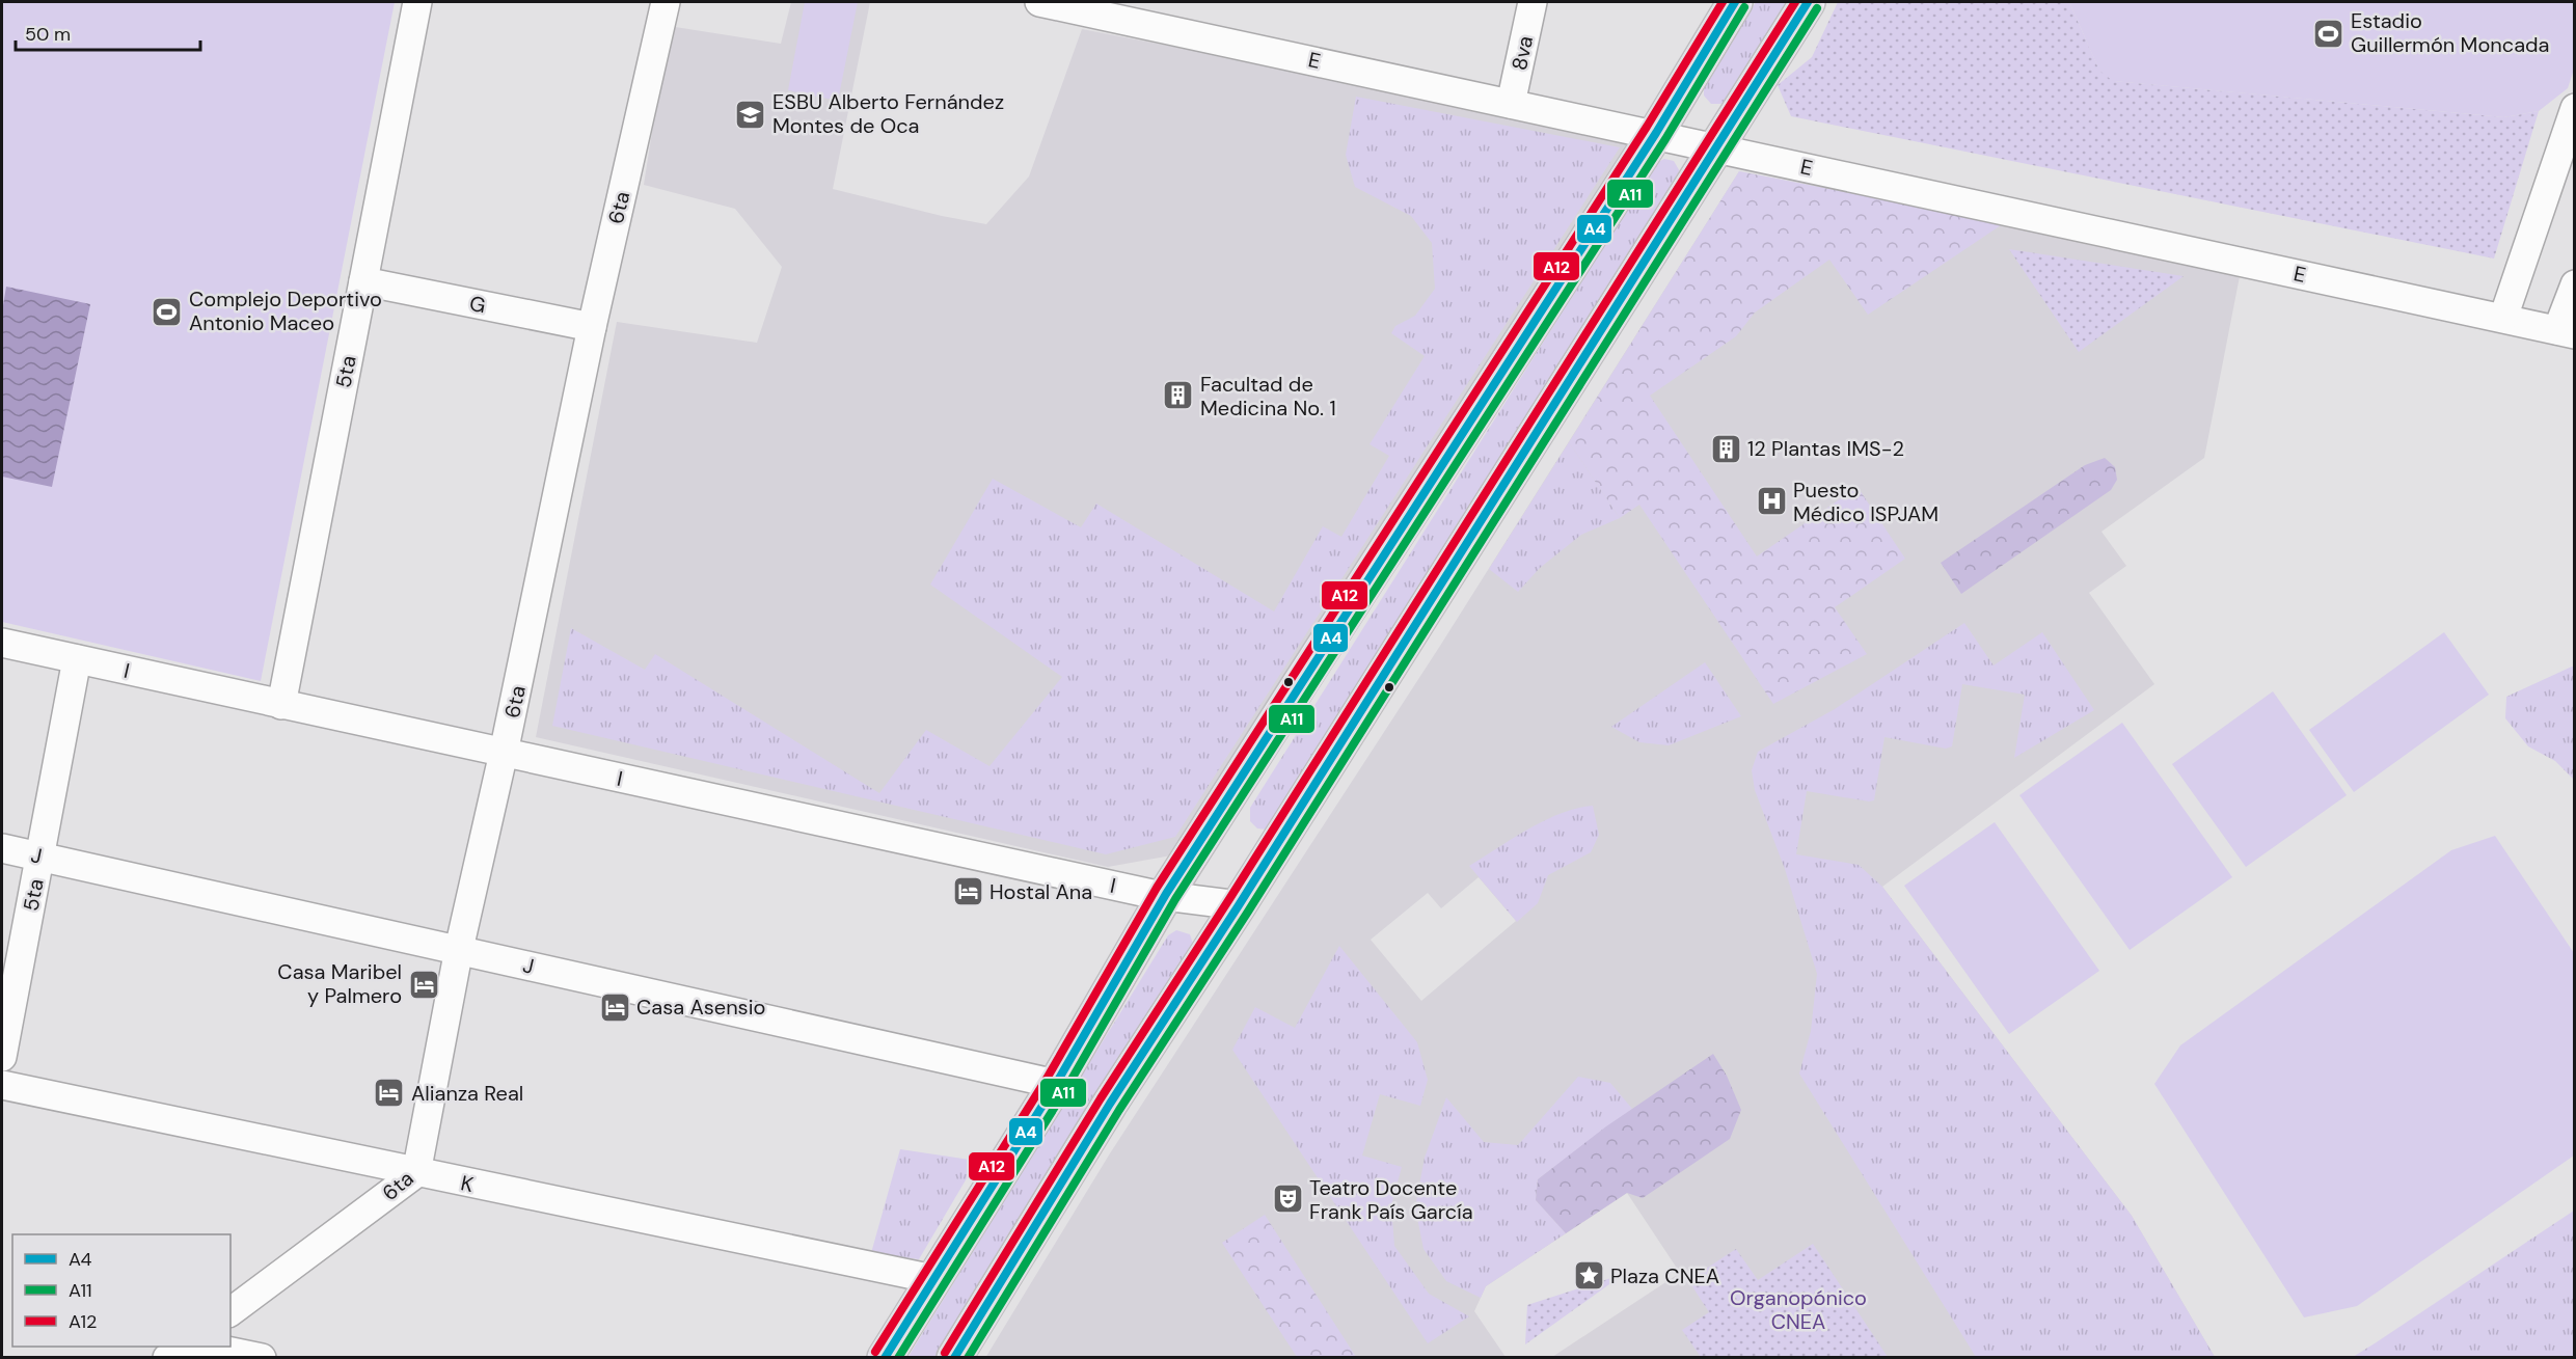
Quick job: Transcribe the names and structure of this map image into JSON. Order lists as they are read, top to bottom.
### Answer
{
  "streets": {
    "street": [
      "8va",
      "E",
      "6ta",
      "G",
      "5ta",
      "I",
      "J",
      "K"
    ]
  },
  "crossings": [
    ["8va", "E"],
    ["6ta", "G"],
    ["6ta", "I"],
    ["6ta", "J"],
    ["6ta", "K"],
    ["G", "5ta"],
    ["5ta", "I"],
    ["5ta", "J"]
  ],
  "parks": ["Organopónico CNEA"],
  "places": {
    "sports": ["Estadio Guillermón Moncada", "Complejo Deportivo Antonio Maceo"],
    "school or university": ["ESBU Alberto Fernández Montes de Oca"],
    "building": ["Facultad de Medicina No. 1", "12 Plantas IMS-2"],
    "hospital": ["Puesto Médico ISPJAM"],
    "hotel": [
      "Hostal Ana",
      "Casa Maribel y Palmero",
      "Casa Asensio",
      "Alianza Real"
    ],
    "theatre": ["Teatro Docente Frank País García"],
    "place": ["Plaza CNEA"]
  },
  "lines": ["transit line A4", "transit line A12", "transit line A11"],
  "legend": ["A4", "A11", "A12"],
  "scale_bar": "50 m"
}
